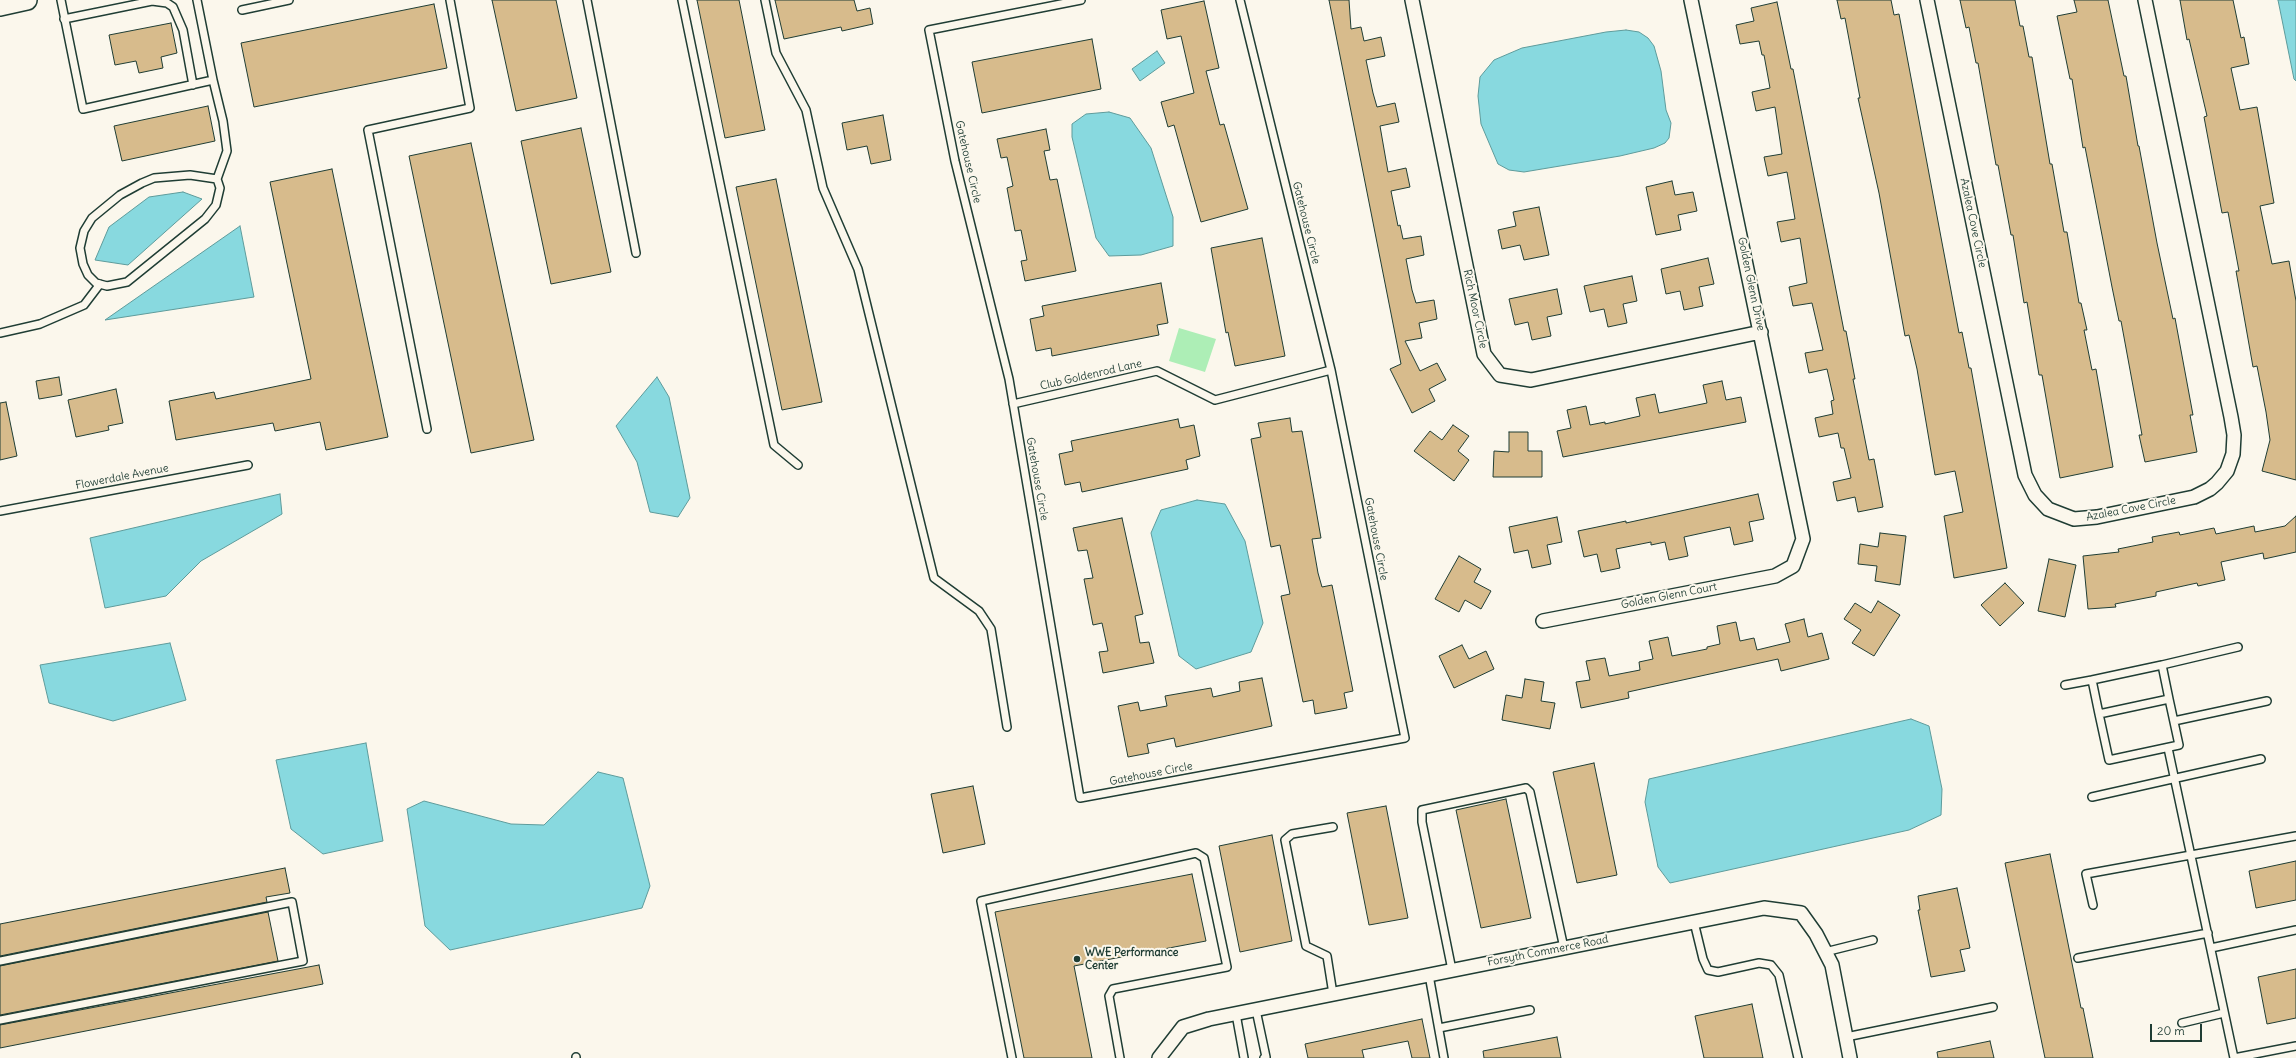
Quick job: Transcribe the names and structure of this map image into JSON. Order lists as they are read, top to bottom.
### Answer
{
  "streets": {
    "street": [
      "Azalea Cove Circle",
      "Golden Glenn Drive",
      "Rich Moor Circle",
      "Golden Glenn Court",
      "Forsyth Commerce Road"
    ],
    "lane": ["Gatehouse Circle", "Club Goldenrod Lane", "Flowerdale Avenue"]
  },
  "crossings": [
    ["Gatehouse Circle", "Club Goldenrod Lane"],
    ["Golden Glenn Drive", "Rich Moor Circle"],
    ["Golden Glenn Drive", "Golden Glenn Court"]
  ],
  "places": ["WWE Performance Center"],
  "scale_bar": "20 m"
}
